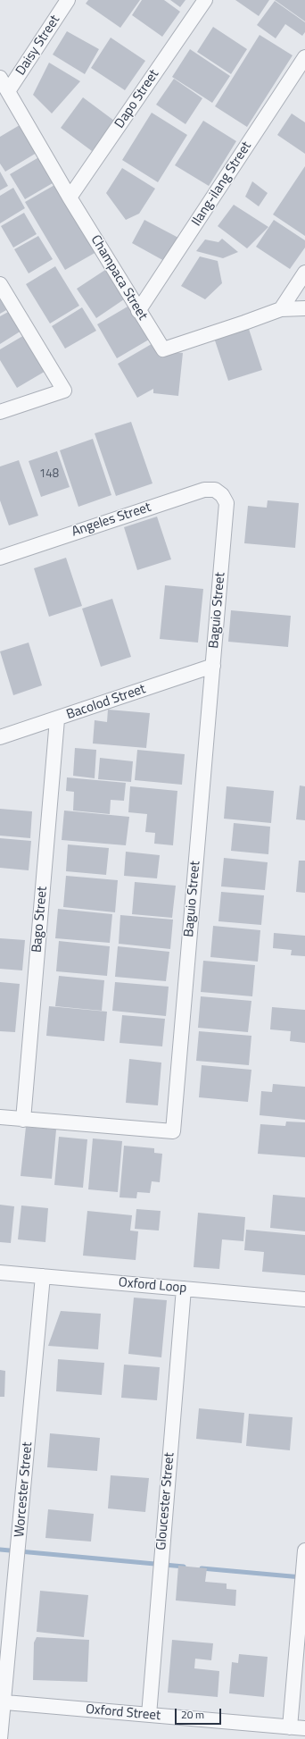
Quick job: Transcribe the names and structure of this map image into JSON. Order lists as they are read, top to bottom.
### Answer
{
  "streets": {
    "street": [
      "Daisy Street",
      "Dapo Street",
      "Ilang-ilang Street",
      "Champaca Street",
      "Angeles Street",
      "Baguio Street",
      "Bacolod Street",
      "Bago Street",
      "Oxford Loop",
      "Worcester Street",
      "Gloucester Street",
      "Oxford Street"
    ]
  },
  "crossings": [
    ["Daisy Street", "Champaca Street"],
    ["Dapo Street", "Champaca Street"],
    ["Ilang-ilang Street", "Champaca Street"],
    ["Angeles Street", "Baguio Street"],
    ["Baguio Street", "Bacolod Street"],
    ["Baguio Street", "Bago Street"],
    ["Bacolod Street", "Bago Street"],
    ["Oxford Loop", "Worcester Street"],
    ["Oxford Loop", "Gloucester Street"],
    ["Worcester Street", "Oxford Street"],
    ["Gloucester Street", "Oxford Street"]
  ],
  "house_numbers": ["148"],
  "scale_bar": "20 m"
}
